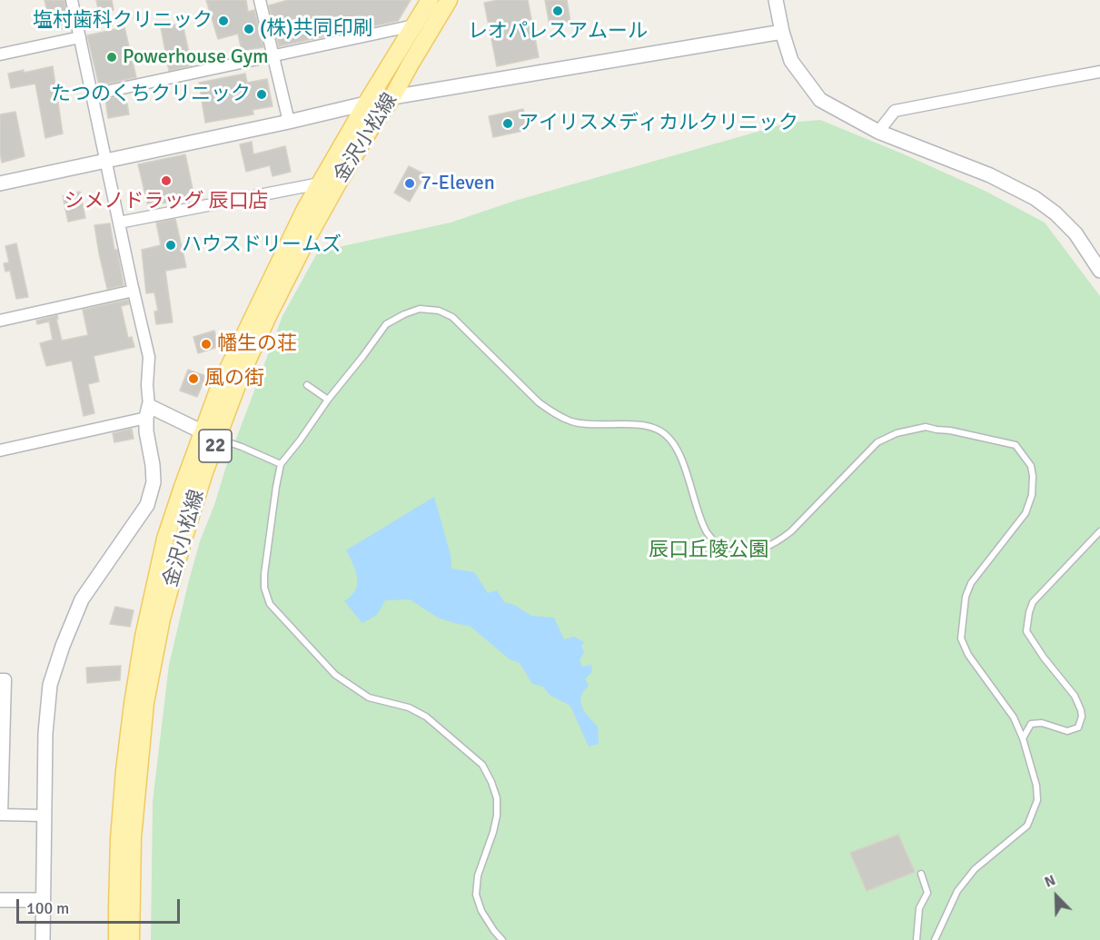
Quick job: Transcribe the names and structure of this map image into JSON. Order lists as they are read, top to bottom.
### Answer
{
  "streets": {
    "main road": ["金沢小松線", "22"]
  },
  "parks": ["辰口丘陵公園"],
  "places": [
    "レオパレスアムール",
    "塩村歯科クリニック",
    "(株)共同印刷",
    "Powerhouse Gym",
    "たつのくちクリニック",
    "アイリスメディカルクリニック",
    "シメノドラッグ 辰口店",
    "7-Eleven",
    "ハウスドリームズ",
    "幡生の荘",
    "風の街"
  ],
  "scale_bar": "100 m",
  "north": "top left"
}
